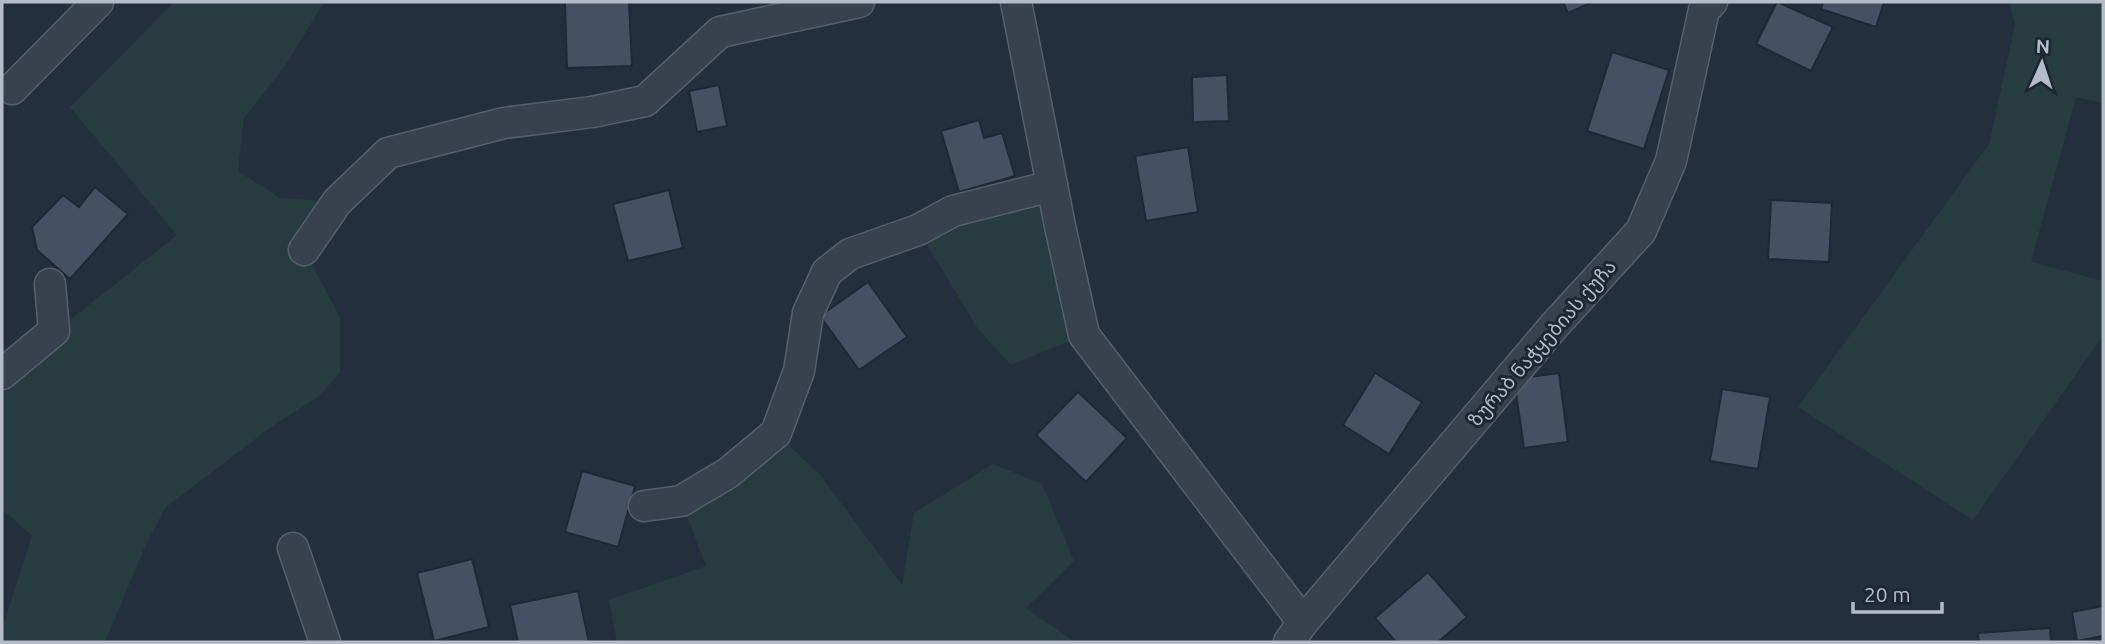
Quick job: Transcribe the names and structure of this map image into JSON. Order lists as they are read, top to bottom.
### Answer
{
  "streets": {
    "street": ["ზურაბ ნაჭყებიას ქუჩა"]
  },
  "scale_bar": "20 m",
  "north": "top"
}
